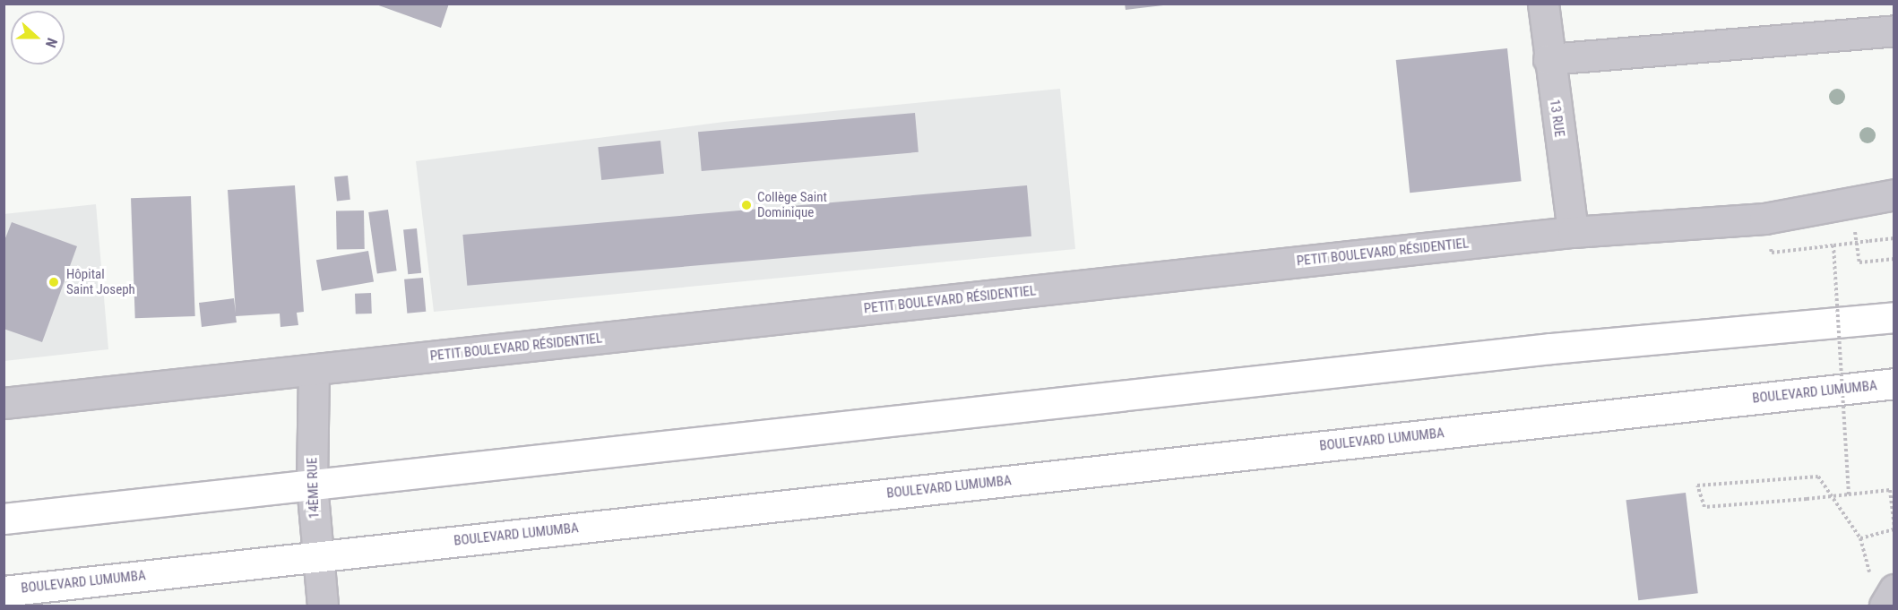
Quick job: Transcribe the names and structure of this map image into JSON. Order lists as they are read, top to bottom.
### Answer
{
  "streets": {
    "highway": ["BOULEVARD LUMUMBA"],
    "street": ["13 RUE", "PETIT BOULEVARD RÉSIDENTIEL", "14ÈME RUE"]
  },
  "crossings": [
    ["13 RUE", "PETIT BOULEVARD RÉSIDENTIEL"],
    ["PETIT BOULEVARD RÉSIDENTIEL", "14ÈME RUE"],
    ["BOULEVARD LUMUMBA", "14ÈME RUE"]
  ],
  "places": ["Collège Saint Dominique", "Hôpital Saint Joseph"],
  "north": "right"
}
